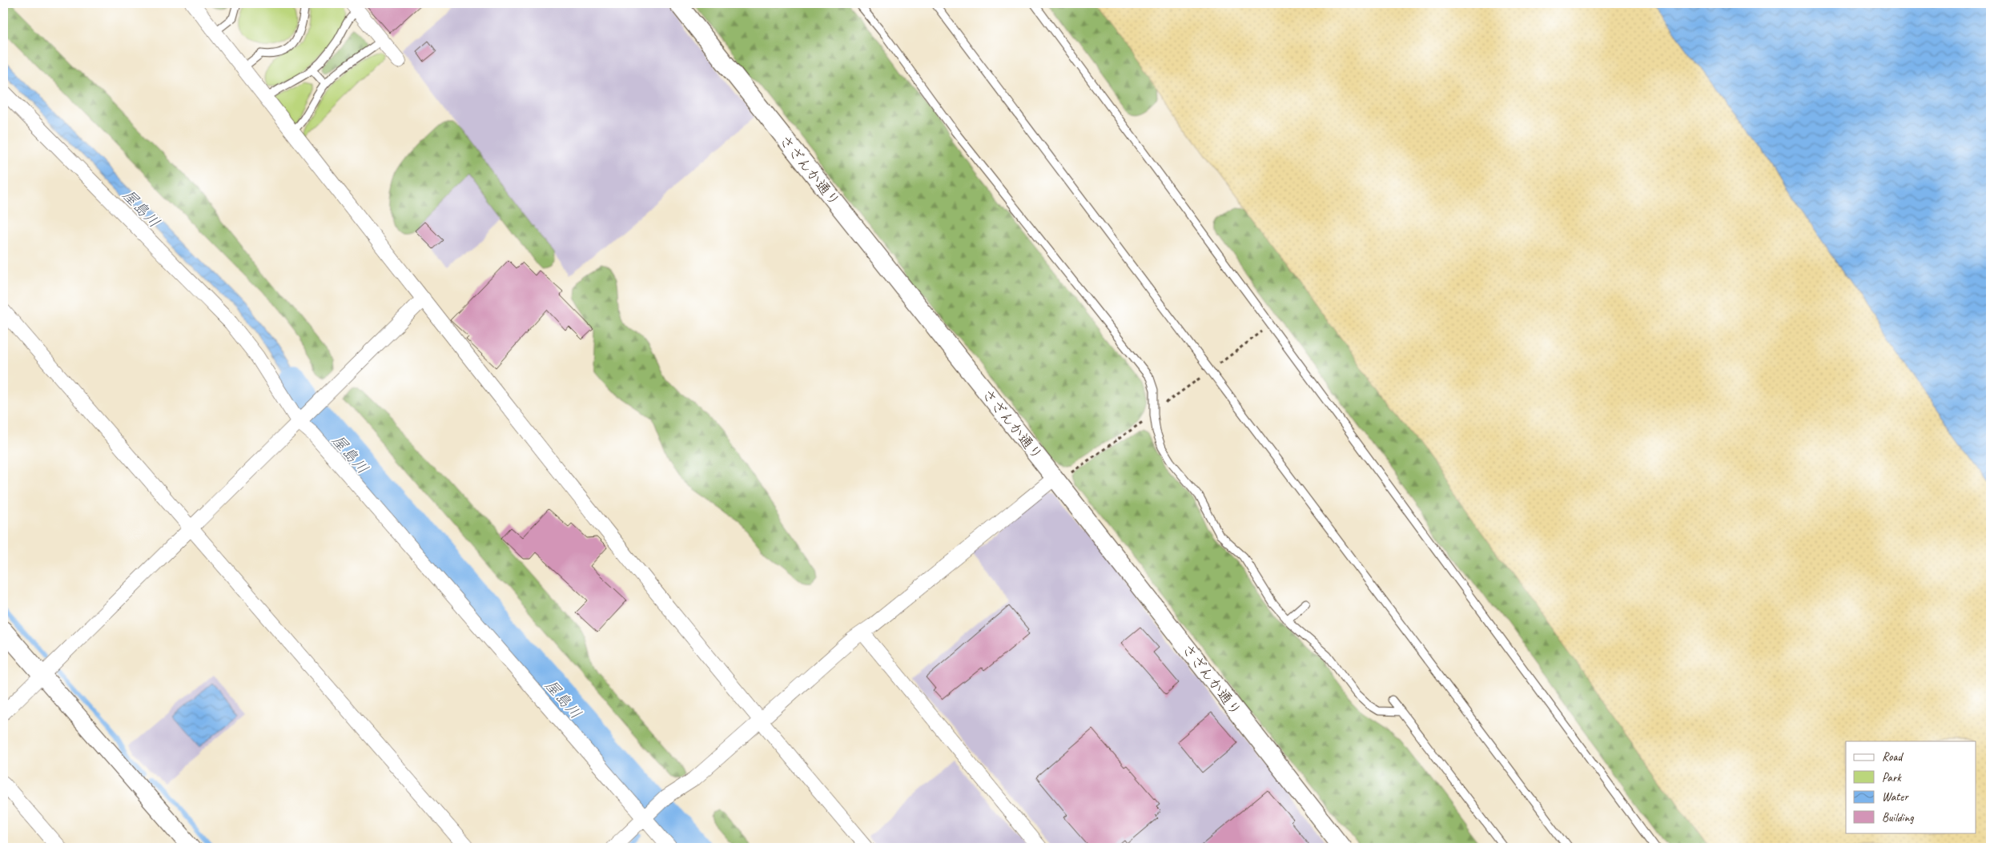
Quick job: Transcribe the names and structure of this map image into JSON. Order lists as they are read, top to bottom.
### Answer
{
  "streets": {
    "street": ["さざんか通り"]
  },
  "water": ["屋島川"],
  "legend": [
    "Road",
    "Park",
    "Water",
    "Building"
  ]
}
